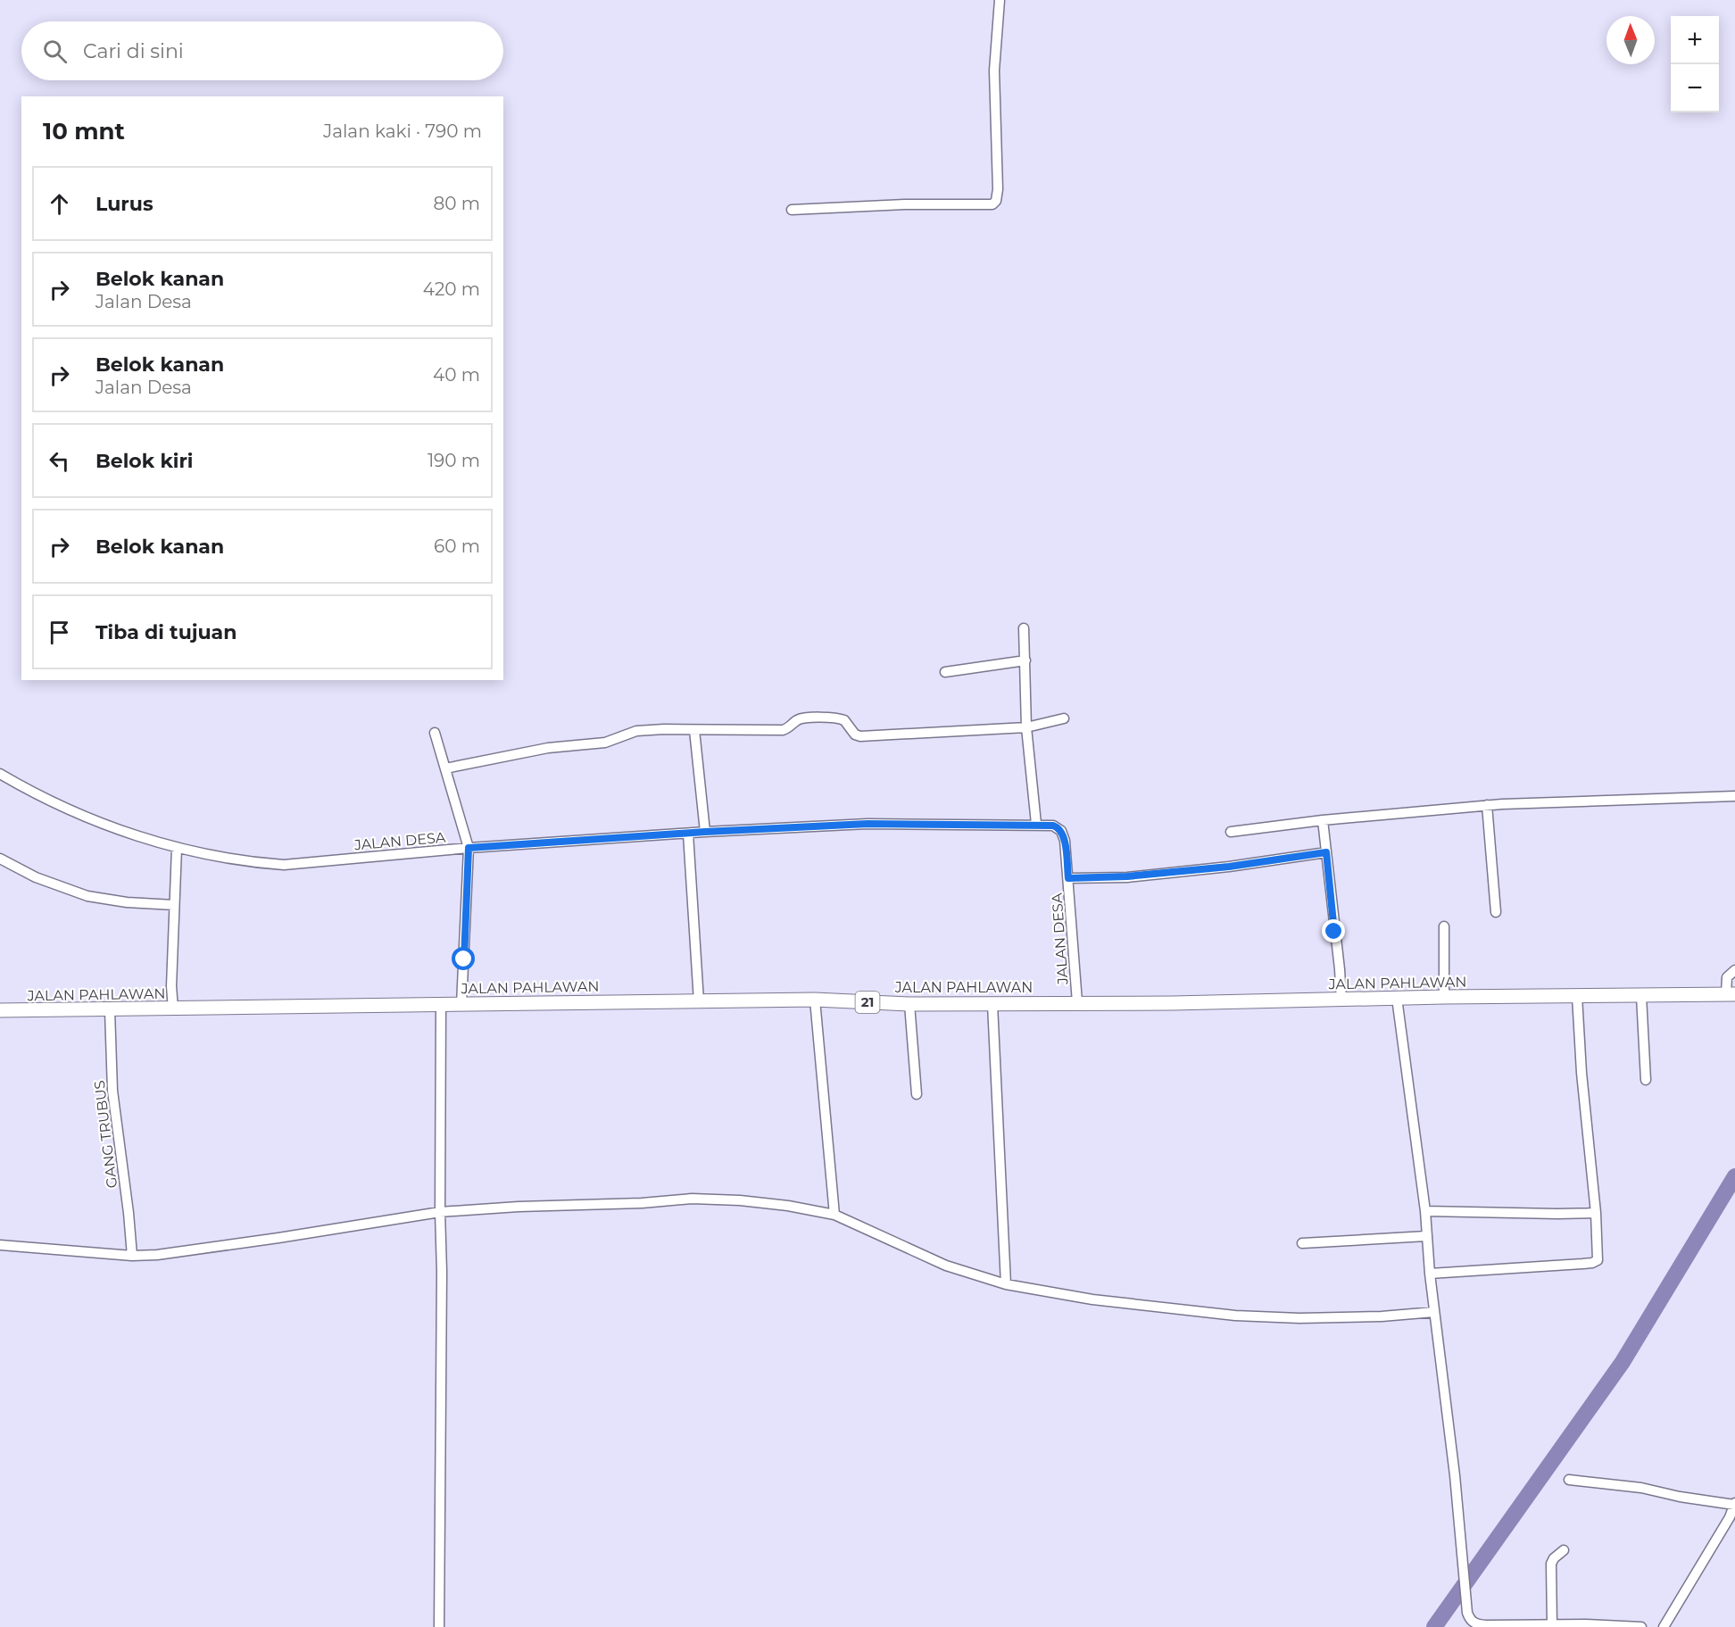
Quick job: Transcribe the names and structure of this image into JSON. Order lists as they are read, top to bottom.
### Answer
{
  "streets": {
    "highway": ["JALAN PAHLAWAN", "21"],
    "street": ["JALAN DESA", "GANG TRUBUS"]
  },
  "crossings": [
    ["JALAN DESA", "JALAN PAHLAWAN"],
    ["JALAN PAHLAWAN", "GANG TRUBUS"]
  ],
  "north": "top",
  "page": {
    "map_buttons": ["+", "−"],
    "search": "Cari di sini",
    "heading": ["10 mnt", "Jalan kaki · 790 m"],
    "list": [
      ["Lurus", "80 m"],
      ["Belok kanan", "Jalan Desa", "420 m"],
      ["Belok kanan", "Jalan Desa", "40 m"],
      ["Belok kiri", "190 m"],
      ["Belok kanan", "60 m"],
      "Tiba di tujuan"
    ]
  }
}
